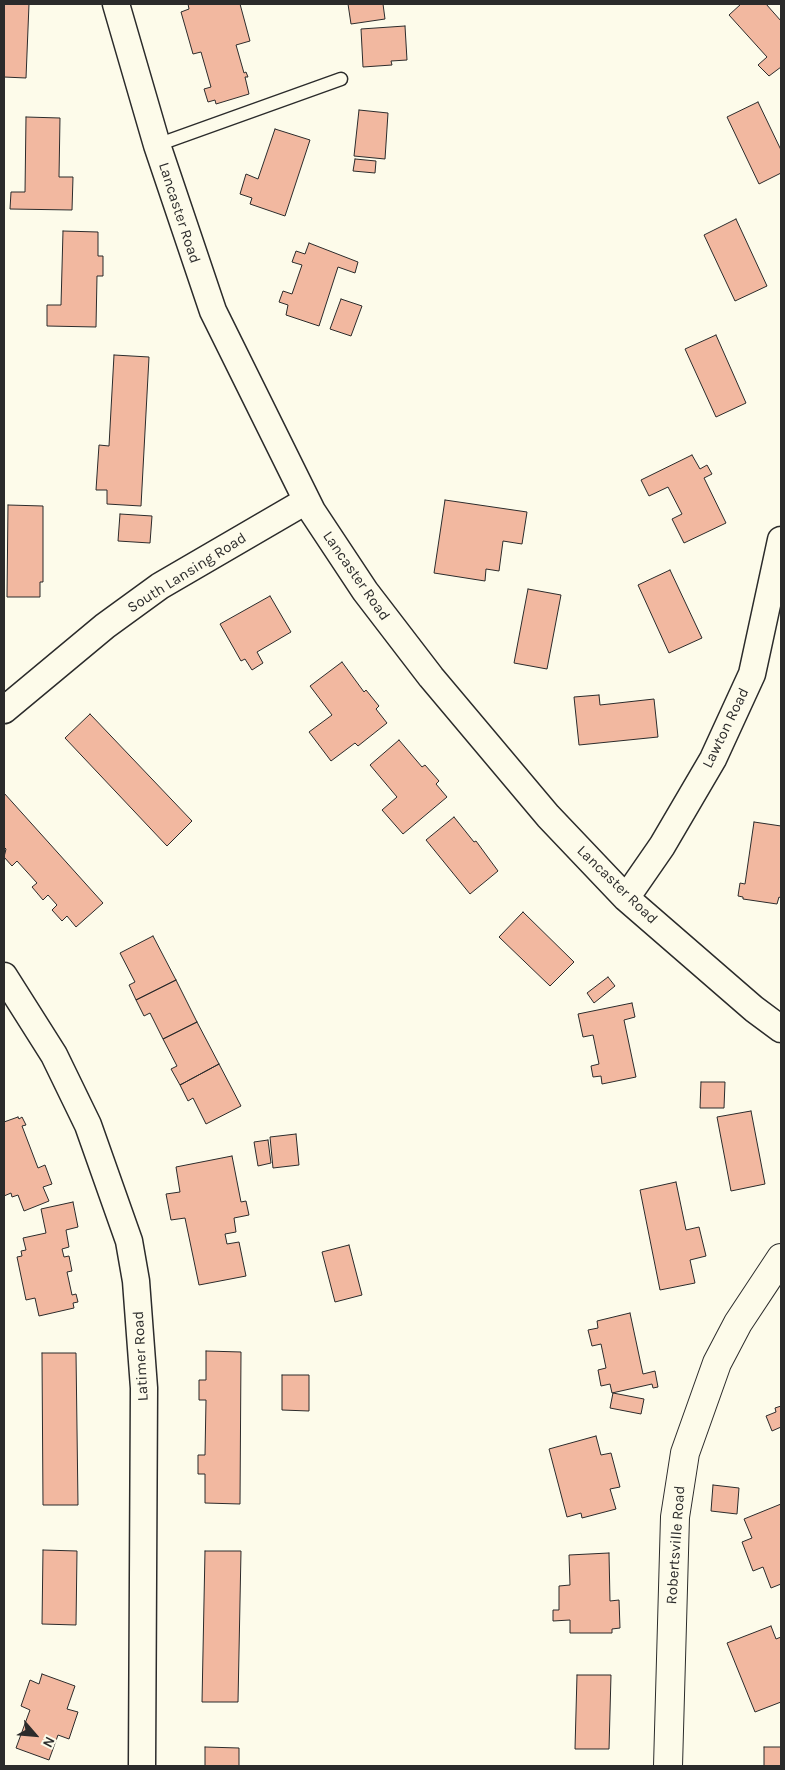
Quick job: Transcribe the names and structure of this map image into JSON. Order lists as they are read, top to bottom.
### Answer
{
  "streets": {
    "street": [
      "Lancaster Road",
      "South Lansing Road",
      "Lawton Road",
      "Latimer Road",
      "Robertsville Road"
    ]
  },
  "crossings": [
    ["Lancaster Road", "South Lansing Road"],
    ["Lancaster Road", "Lawton Road"]
  ],
  "north": "bottom right"
}
